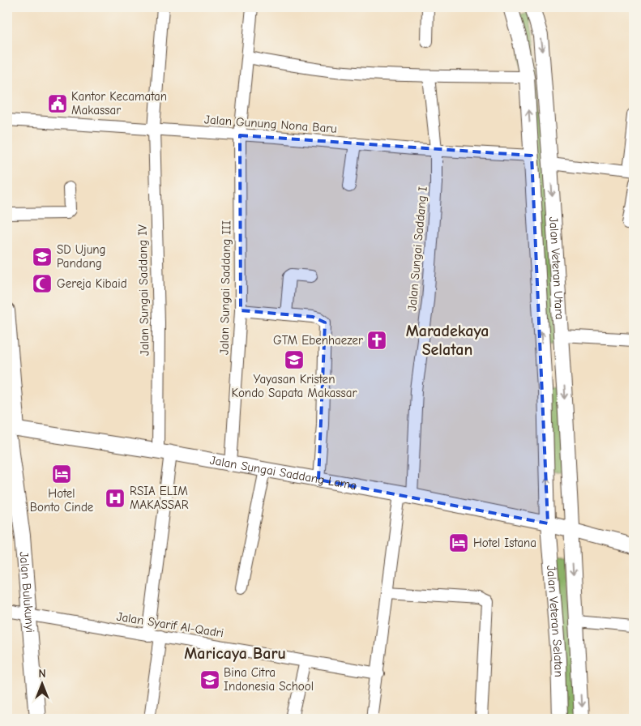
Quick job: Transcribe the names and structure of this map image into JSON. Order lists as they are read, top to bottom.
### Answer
{
  "streets": {
    "main road": [
      "Jalan Veteran Utara",
      "Jalan Sungai Saddang Lama",
      "Jalan Bulukunyi",
      "Jalan Veteran Selatan"
    ],
    "street": [
      "Jalan Gunung Nona Baru",
      "Jalan Sungai Saddang I",
      "Jalan Sungai Saddang III",
      "Jalan Sungai Saddang IV",
      "Jalan Syarif Al-Qadri"
    ]
  },
  "crossings": [
    ["Jalan Gunung Nona Baru", "Jalan Sungai Saddang I"],
    ["Jalan Gunung Nona Baru", "Jalan Veteran Utara"],
    ["Jalan Gunung Nona Baru", "Jalan Sungai Saddang III"],
    ["Jalan Gunung Nona Baru", "Jalan Sungai Saddang IV"],
    ["Jalan Sungai Saddang I", "Jalan Sungai Saddang Lama"],
    ["Jalan Sungai Saddang I", "Jalan Syarif Al-Qadri"],
    ["Jalan Veteran Utara", "Jalan Sungai Saddang Lama"],
    ["Jalan Veteran Utara", "Jalan Veteran Selatan"],
    ["Jalan Sungai Saddang III", "Jalan Sungai Saddang Lama"],
    ["Jalan Sungai Saddang IV", "Jalan Sungai Saddang Lama"],
    ["Jalan Sungai Saddang IV", "Jalan Syarif Al-Qadri"],
    ["Jalan Sungai Saddang Lama", "Jalan Bulukunyi"],
    ["Jalan Sungai Saddang Lama", "Jalan Veteran Selatan"],
    ["Jalan Bulukunyi", "Jalan Syarif Al-Qadri"]
  ],
  "districts": ["Maradekaya Selatan", "Maricaya Baru"],
  "places": {
    "public building": ["Kantor Kecamatan Makassar"],
    "school or university": ["SD Ujung Pandang", "Yayasan Kristen Kondo Sapata Makassar", "Bina Citra Indonesia School"],
    "mosque": ["Gereja Kibaid"],
    "church": ["GTM Ebenhaezer"],
    "hotel": ["Hotel Bonto Cinde", "Hotel Istana"],
    "hospital": ["RSIA ELIM MAKASSAR"]
  },
  "north": "top"
}
